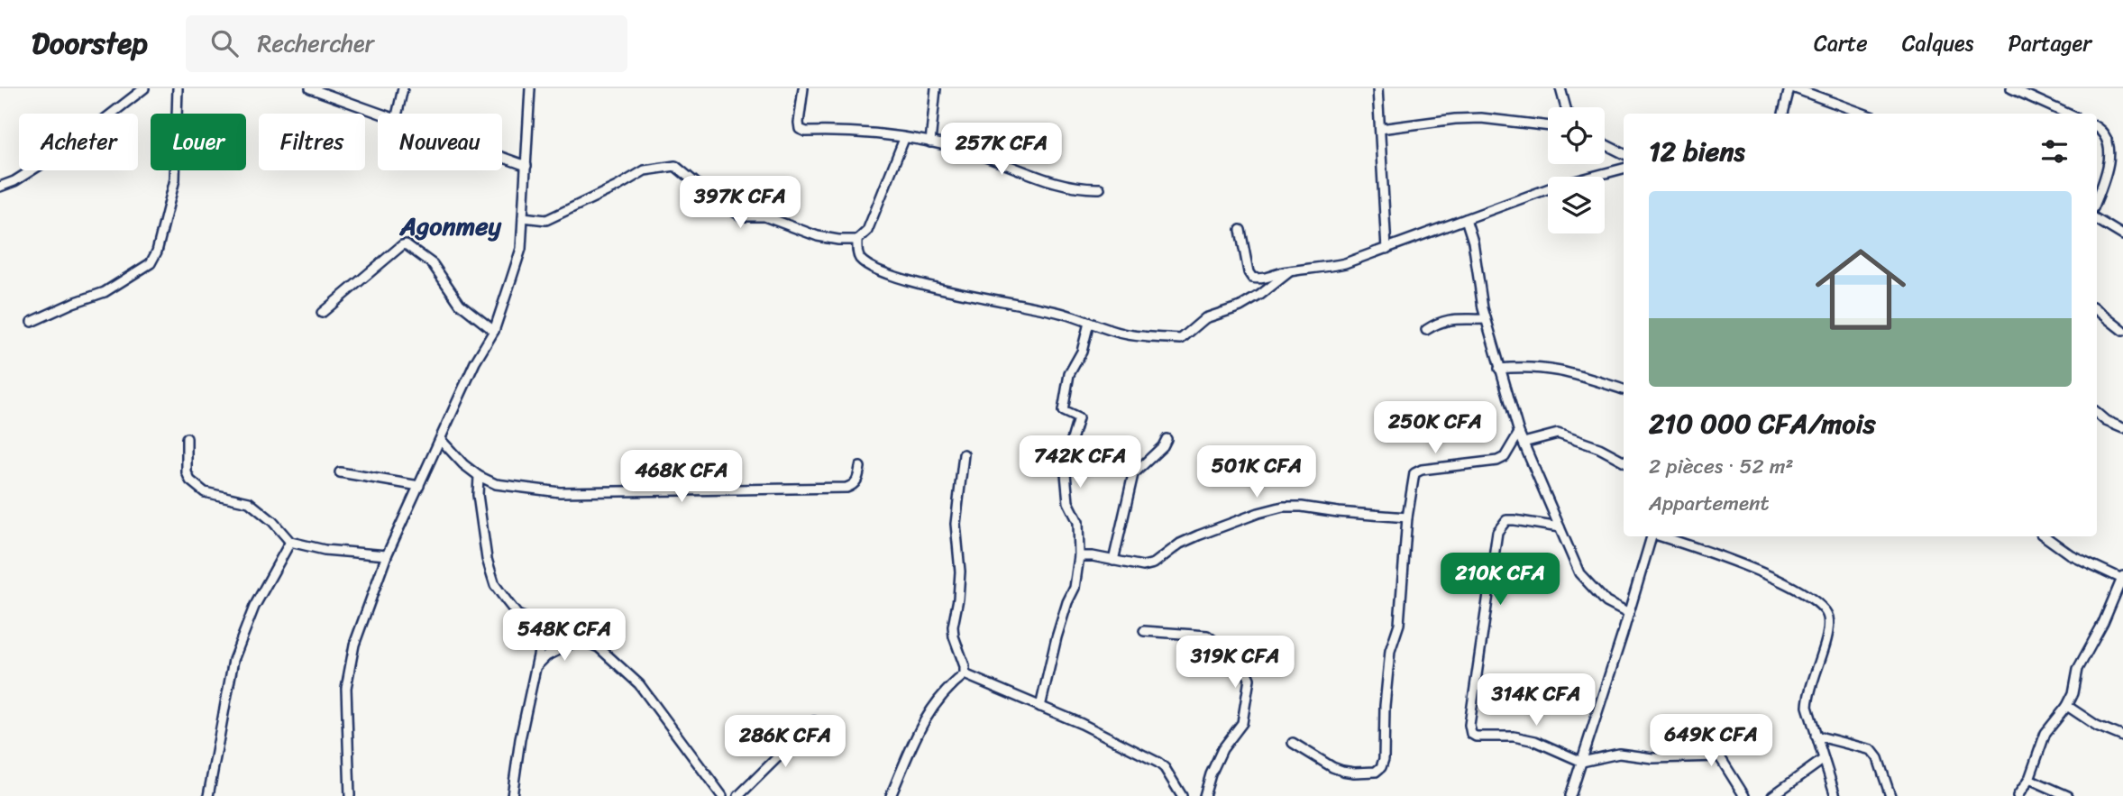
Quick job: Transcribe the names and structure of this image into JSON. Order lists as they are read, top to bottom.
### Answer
{
  "districts": ["Agonmey"],
  "page": {
    "header": "Doorstep",
    "search": "Rechercher",
    "nav": ["Carte", "Calques", "Partager"],
    "chip": [
      "Acheter",
      "Louer",
      "Filtres",
      "Nouveau"
    ],
    "heading": "12 biens",
    "price": [
      "257K CFA",
      "397K CFA",
      "250K CFA",
      "742K CFA",
      "501K CFA",
      "468K CFA",
      "210K CFA",
      "548K CFA",
      "319K CFA",
      "314K CFA",
      "649K CFA",
      "286K CFA"
    ],
    "list": [
      {
        "name": "210 000 CFA/mois",
        "note": "2 pièces · 52 m² · Appartement"
      }
    ]
  }
}
